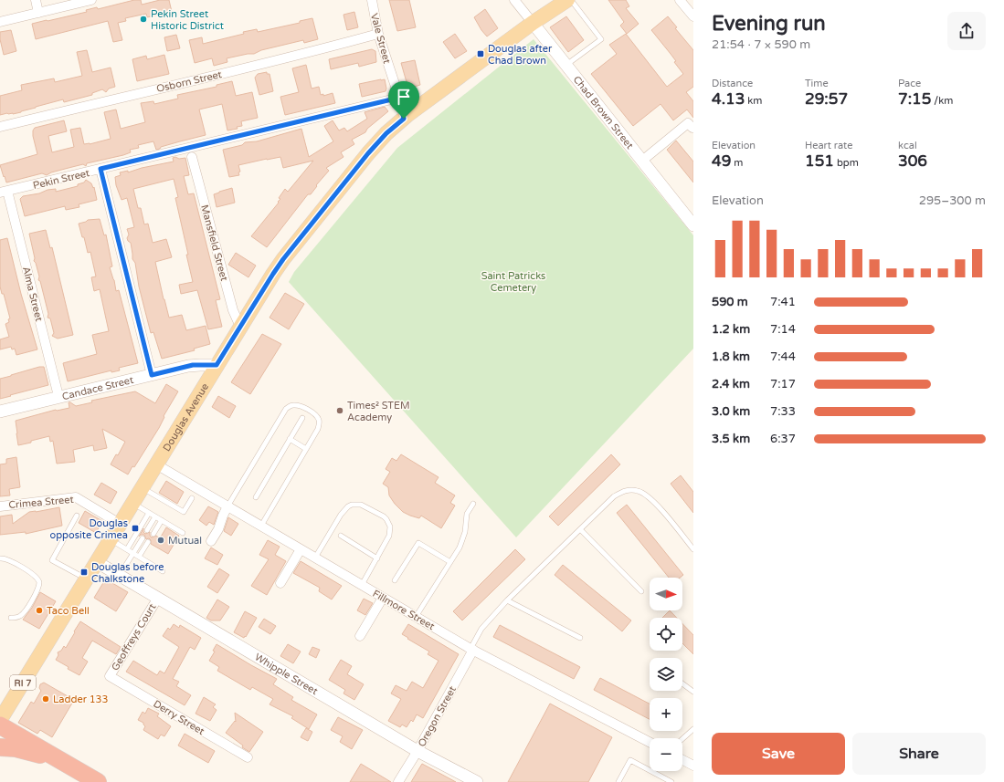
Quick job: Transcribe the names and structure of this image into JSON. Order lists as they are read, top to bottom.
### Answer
{
  "streets": {
    "main road": ["Douglas Avenue", "RI 7"],
    "street": [
      "Vale Street",
      "Osborn Street",
      "Chad Brown Street",
      "Pekin Street",
      "Mansfield Street",
      "Alma Street",
      "Candace Street",
      "Crimea Street",
      "Fillmore Street",
      "Geoffreys Court",
      "Whipple Street",
      "Oregon Street",
      "Derry Street"
    ]
  },
  "crossings": [
    ["Vale Street", "Osborn Street"],
    ["Vale Street", "Pekin Street"],
    ["Vale Street", "Douglas Avenue"],
    ["Chad Brown Street", "Douglas Avenue"],
    ["Pekin Street", "Alma Street"],
    ["Mansfield Street", "Douglas Avenue"],
    ["Alma Street", "Candace Street"],
    ["Candace Street", "Douglas Avenue"],
    ["Douglas Avenue", "Crimea Street"],
    ["Douglas Avenue", "Fillmore Street"],
    ["Douglas Avenue", "Whipple Street"],
    ["Fillmore Street", "Oregon Street"],
    ["Geoffreys Court", "Whipple Street"],
    ["Geoffreys Court", "Derry Street"],
    ["Whipple Street", "Oregon Street"]
  ],
  "parks": ["Saint Patricks Cemetery"],
  "places": {
    "other": [
      "Pekin Street Historic District",
      "Times² STEM Academy",
      "Mutual",
      "Taco Bell",
      "Ladder 133"
    ],
    "transit": ["Douglas after Chad Brown", "Douglas opposite Crimea", "Douglas before Chalkstone"]
  },
  "north": "right",
  "page": {
    "heading": ["Evening run", "21:54 · 7 × 590 m"],
    "stats": [
      ["Distance", "4.13 km"],
      ["Time", "29:57"],
      ["Pace", "7:15 /km"],
      ["Elevation", "49 m"],
      ["Heart rate", "151 bpm"],
      ["kcal", "306"]
    ],
    "chart": ["Elevation", "295–300 m"],
    "list": [
      {
        "name": "590 m",
        "note": "7:41"
      },
      {
        "name": "1.2 km",
        "note": "7:14"
      },
      {
        "name": "1.8 km",
        "note": "7:44"
      },
      {
        "name": "2.4 km",
        "note": "7:17"
      },
      {
        "name": "3.0 km",
        "note": "7:33"
      },
      {
        "name": "3.5 km",
        "note": "6:37"
      }
    ],
    "map_buttons": ["+", "−"],
    "buttons": ["Save", "Share"]
  }
}
